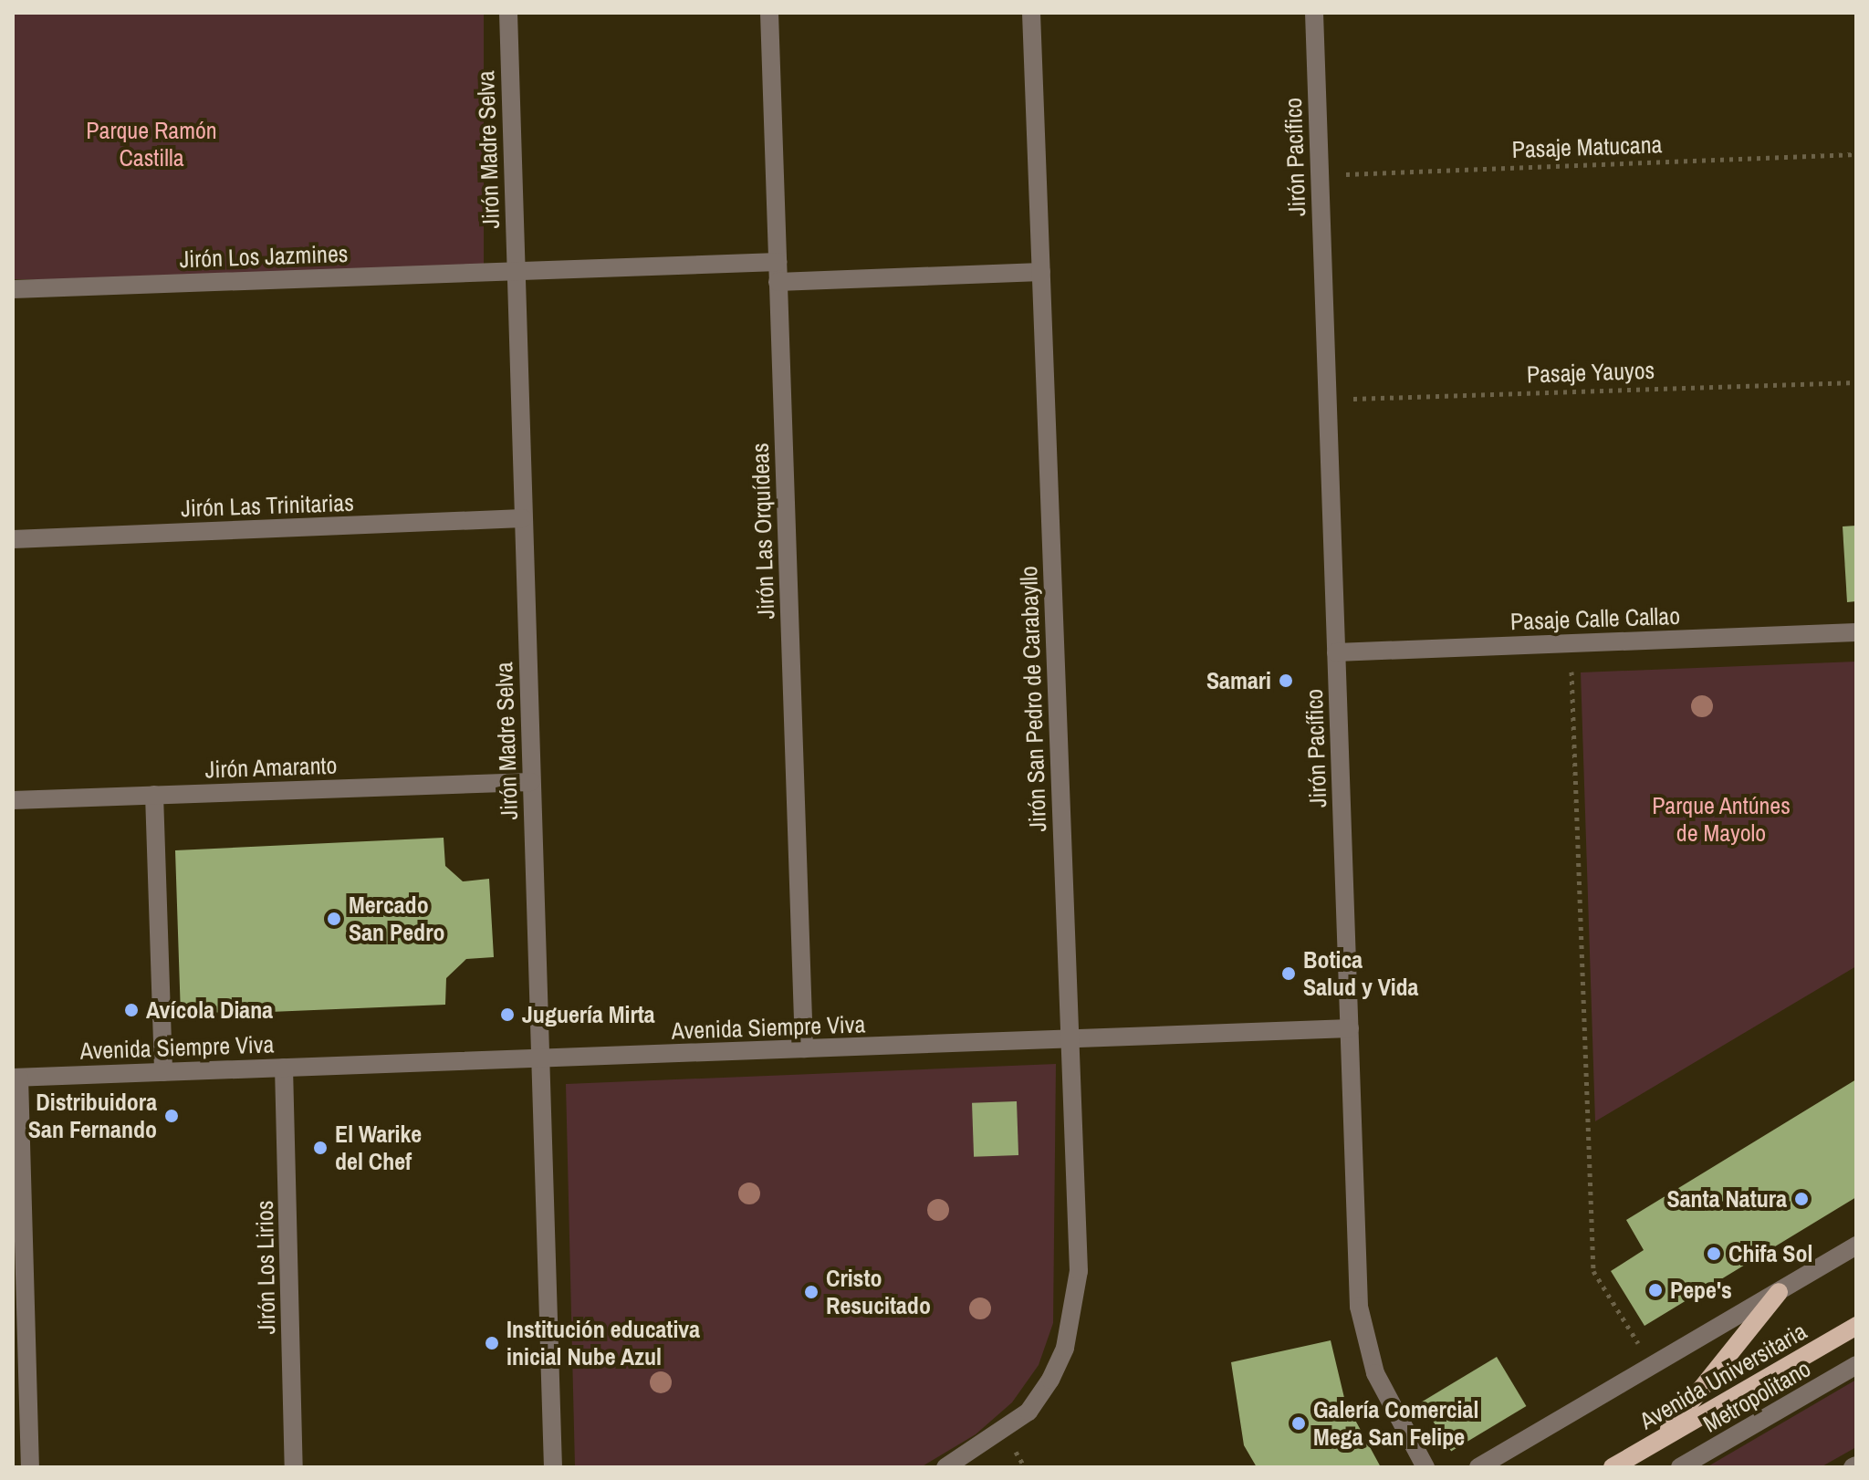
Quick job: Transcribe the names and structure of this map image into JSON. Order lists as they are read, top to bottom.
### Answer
{
  "streets": {
    "main road": ["Avenida Universitaria"],
    "street": [
      "Jirón Madre Selva",
      "Jirón Pacífico",
      "Jirón Los Jazmines",
      "Jirón Las Trinitarias",
      "Jirón Las Orquídeas",
      "Pasaje Calle Callao",
      "Jirón San Pedro de Carabayllo",
      "Jirón Amaranto",
      "Avenida Siempre Viva",
      "Jirón Los Lirios",
      "Metropolitano"
    ],
    "path": ["Pasaje Matucana", "Pasaje Yauyos"]
  },
  "crossings": [
    ["Pasaje Matucana", "Jirón Pacífico"],
    ["Jirón Madre Selva", "Jirón Los Jazmines"],
    ["Jirón Madre Selva", "Jirón Las Trinitarias"],
    ["Jirón Madre Selva", "Jirón Amaranto"],
    ["Jirón Madre Selva", "Avenida Siempre Viva"],
    ["Jirón Pacífico", "Pasaje Yauyos"],
    ["Jirón Pacífico", "Pasaje Calle Callao"],
    ["Jirón Pacífico", "Avenida Siempre Viva"],
    ["Jirón Los Jazmines", "Jirón Las Orquídeas"],
    ["Jirón Las Orquídeas", "Avenida Siempre Viva"],
    ["Jirón San Pedro de Carabayllo", "Avenida Siempre Viva"],
    ["Avenida Siempre Viva", "Jirón Los Lirios"]
  ],
  "parks": ["Parque Ramón Castilla", "Parque Antúnes de Mayolo"],
  "places": [
    "Samari",
    "Mercado San Pedro",
    "Botica Salud y Vida",
    "Avícola Diana",
    "Juguería Mirta",
    "Distribuidora San Fernando",
    "El Warike del Chef",
    "Santa Natura",
    "Chifa Sol",
    "Pepe's",
    "Cristo Resucitado",
    "Institución educativa inicial Nube Azul",
    "Galería Comercial Mega San Felipe"
  ]
}
